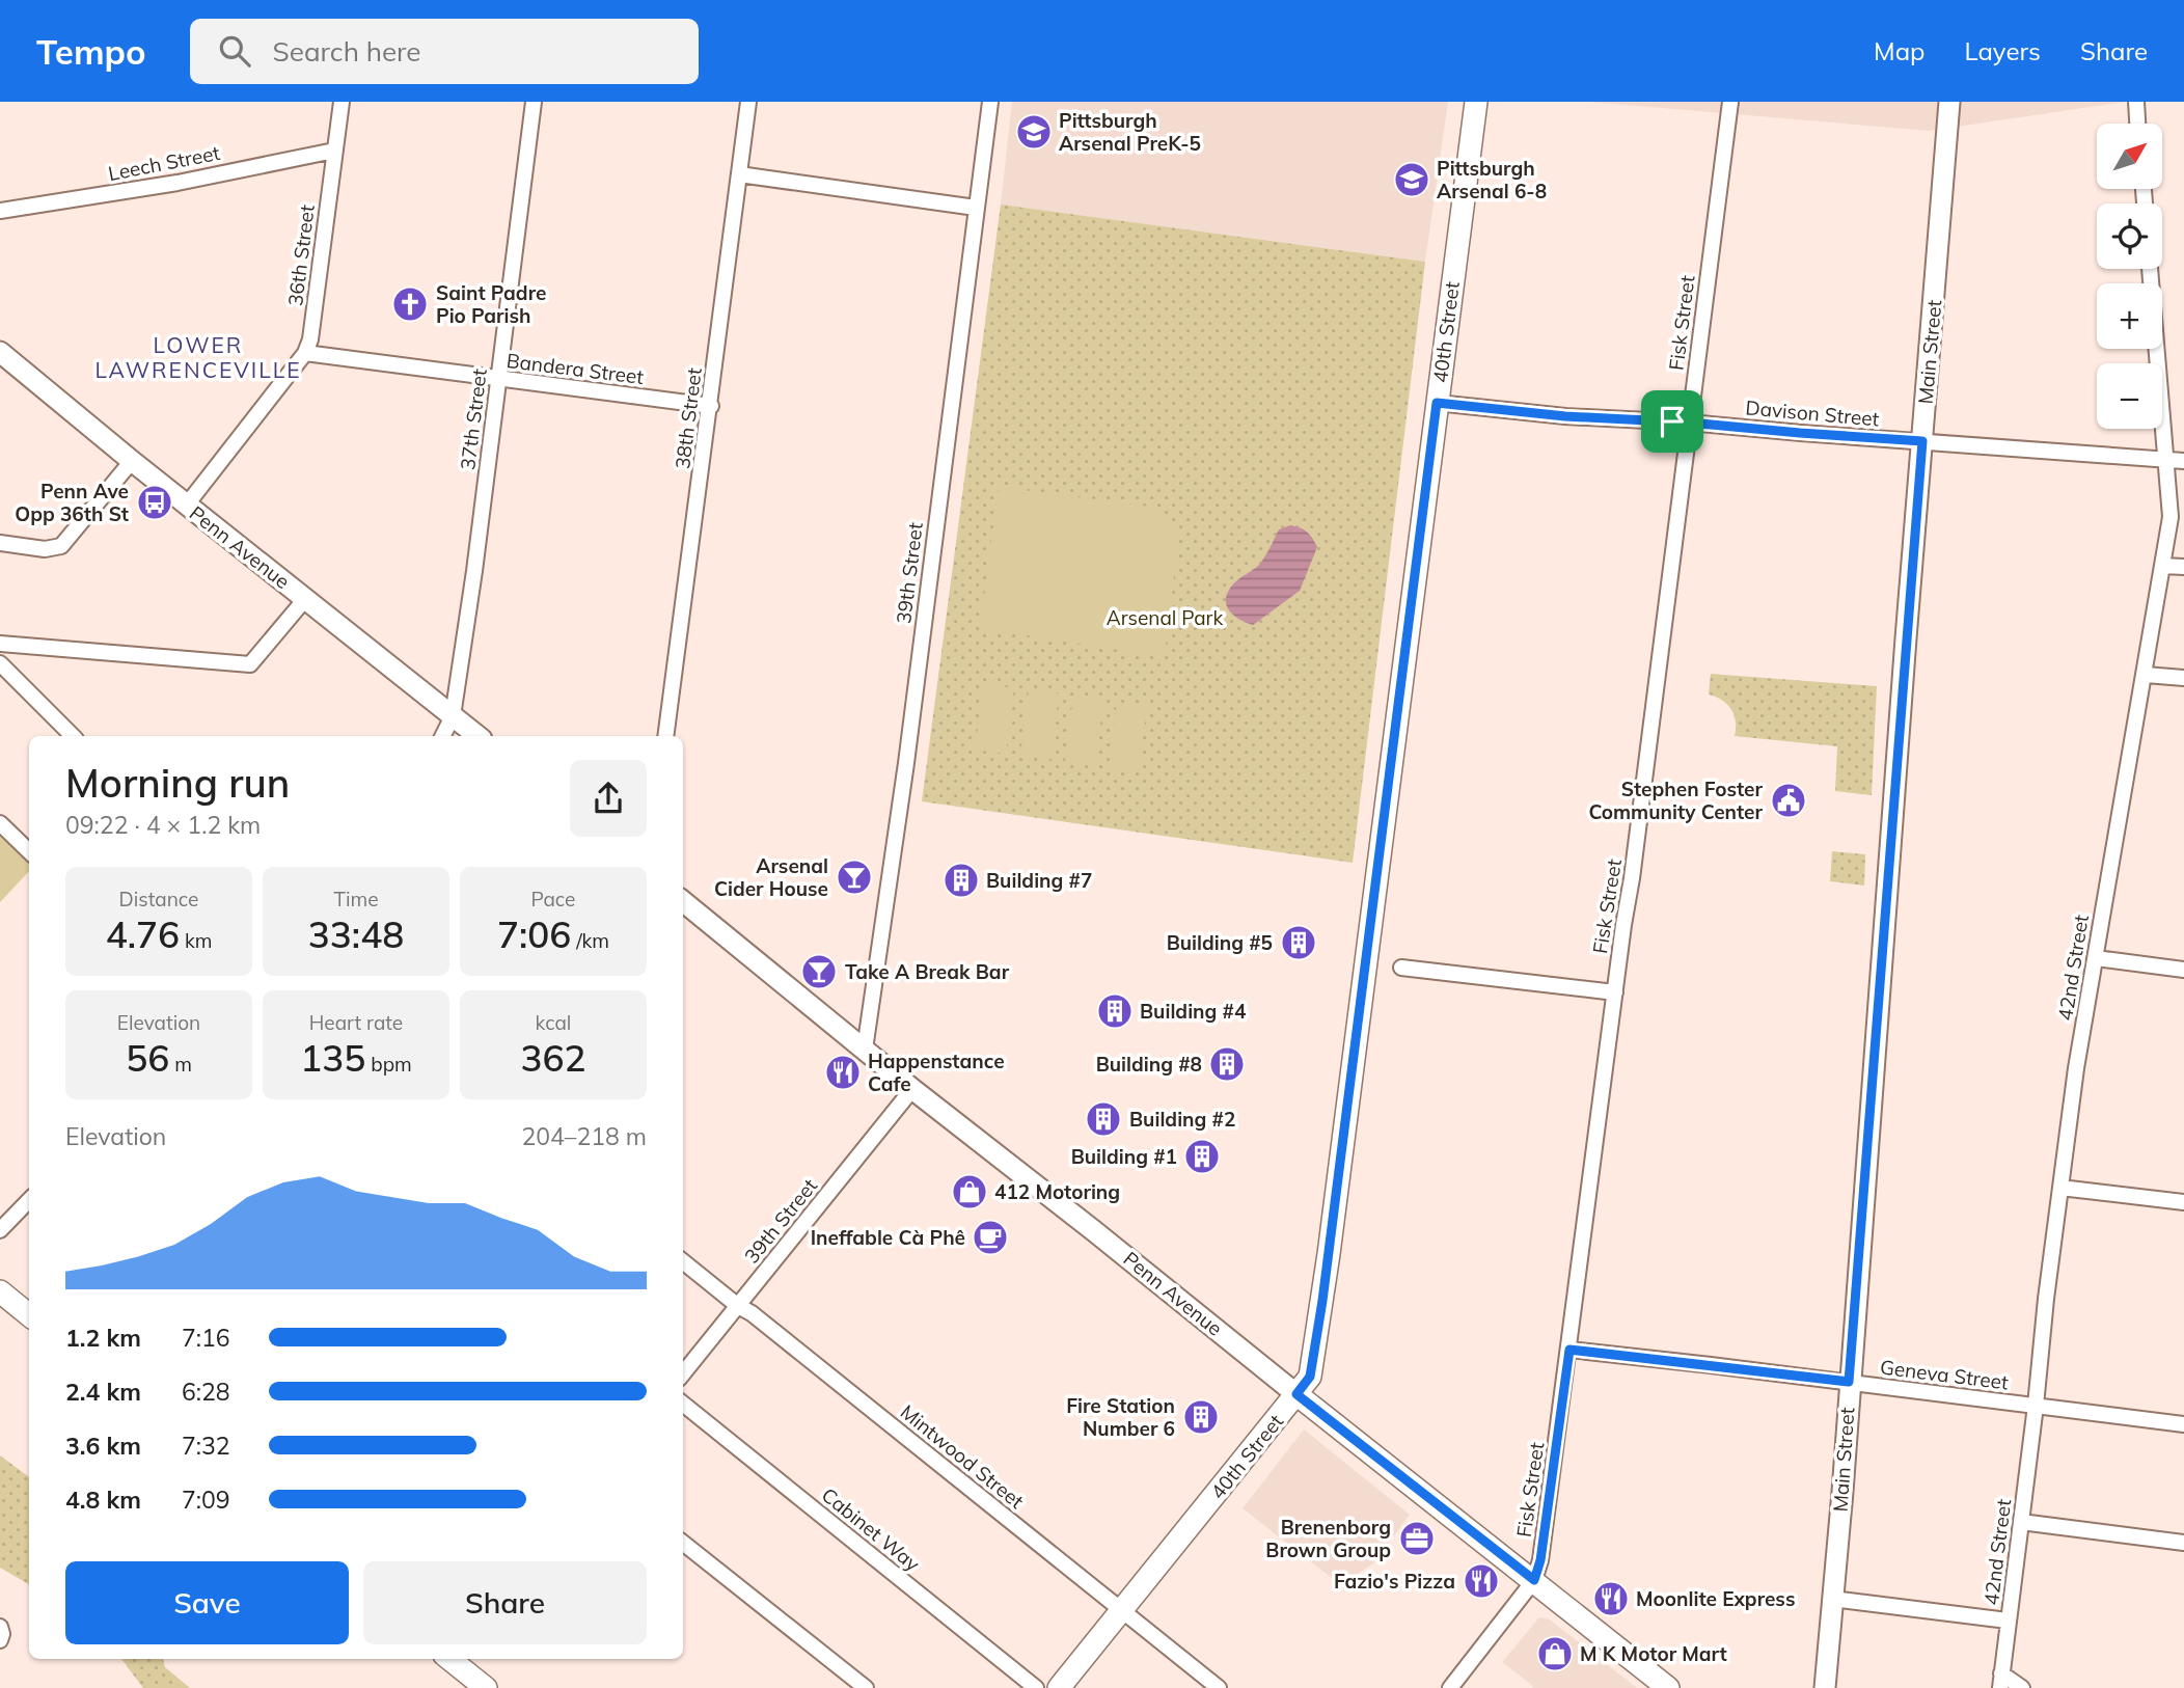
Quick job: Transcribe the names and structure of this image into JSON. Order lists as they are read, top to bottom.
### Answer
{
  "streets": {
    "main road": ["40th Street", "Penn Avenue"],
    "street": [
      "Leech Street",
      "36th Street",
      "Fisk Street",
      "Main Street",
      "Bandera Street",
      "Davison Street",
      "38th Street",
      "37th Street",
      "39th Street",
      "42nd Street",
      "Geneva Street",
      "Mintwood Street",
      "Cabinet Way"
    ]
  },
  "crossings": [
    ["Leech Street", "36th Street"],
    ["36th Street", "Bandera Street"],
    ["36th Street", "Penn Avenue"],
    ["Fisk Street", "Davison Street"],
    ["Fisk Street", "Penn Avenue"],
    ["Fisk Street", "Geneva Street"],
    ["40th Street", "Davison Street"],
    ["40th Street", "Penn Avenue"],
    ["40th Street", "Mintwood Street"],
    ["Main Street", "Davison Street"],
    ["Main Street", "Geneva Street"],
    ["Bandera Street", "38th Street"],
    ["Bandera Street", "37th Street"],
    ["Davison Street", "42nd Street"],
    ["37th Street", "Penn Avenue"],
    ["Penn Avenue", "39th Street"],
    ["39th Street", "Mintwood Street"],
    ["42nd Street", "Geneva Street"]
  ],
  "districts": ["LOWER LAWRENCEVILLE"],
  "parks": ["Arsenal Park"],
  "places": {
    "school or university": ["Pittsburgh Arsenal PreK-5", "Pittsburgh Arsenal 6-8"],
    "church": ["Saint Padre Pio Parish"],
    "bus stop": ["Penn Ave Opp 36th St"],
    "public building": ["Stephen Foster Community Center"],
    "bar": ["Arsenal Cider House", "Take A Break Bar"],
    "building": [
      "Building #7",
      "Building #5",
      "Building #4",
      "Building #8",
      "Building #2",
      "Building #1",
      "Fire Station Number 6"
    ],
    "restaurant": ["Happenstance Cafe", "Fazio's Pizza", "Moonlite Express"],
    "shop": ["412 Motoring", "M K Motor Mart"],
    "cafe": ["Ineffable Cà Phê"],
    "office": ["Brenenborg Brown Group"]
  },
  "north": "top right",
  "page": {
    "header": "Tempo",
    "search": "Search here",
    "nav": ["Map", "Layers", "Share"],
    "map_buttons": ["+", "−"],
    "heading": ["Morning run", "09:22 · 4 × 1.2 km"],
    "stats": [
      ["Distance", "4.76 km"],
      ["Time", "33:48"],
      ["Pace", "7:06 /km"],
      ["Elevation", "56 m"],
      ["Heart rate", "135 bpm"],
      ["kcal", "362"]
    ],
    "chart": ["Elevation", "204–218 m"],
    "list": [
      {
        "name": "1.2 km",
        "note": "7:16"
      },
      {
        "name": "2.4 km",
        "note": "6:28"
      },
      {
        "name": "3.6 km",
        "note": "7:32"
      },
      {
        "name": "4.8 km",
        "note": "7:09"
      }
    ],
    "buttons": ["Save", "Share"]
  }
}
